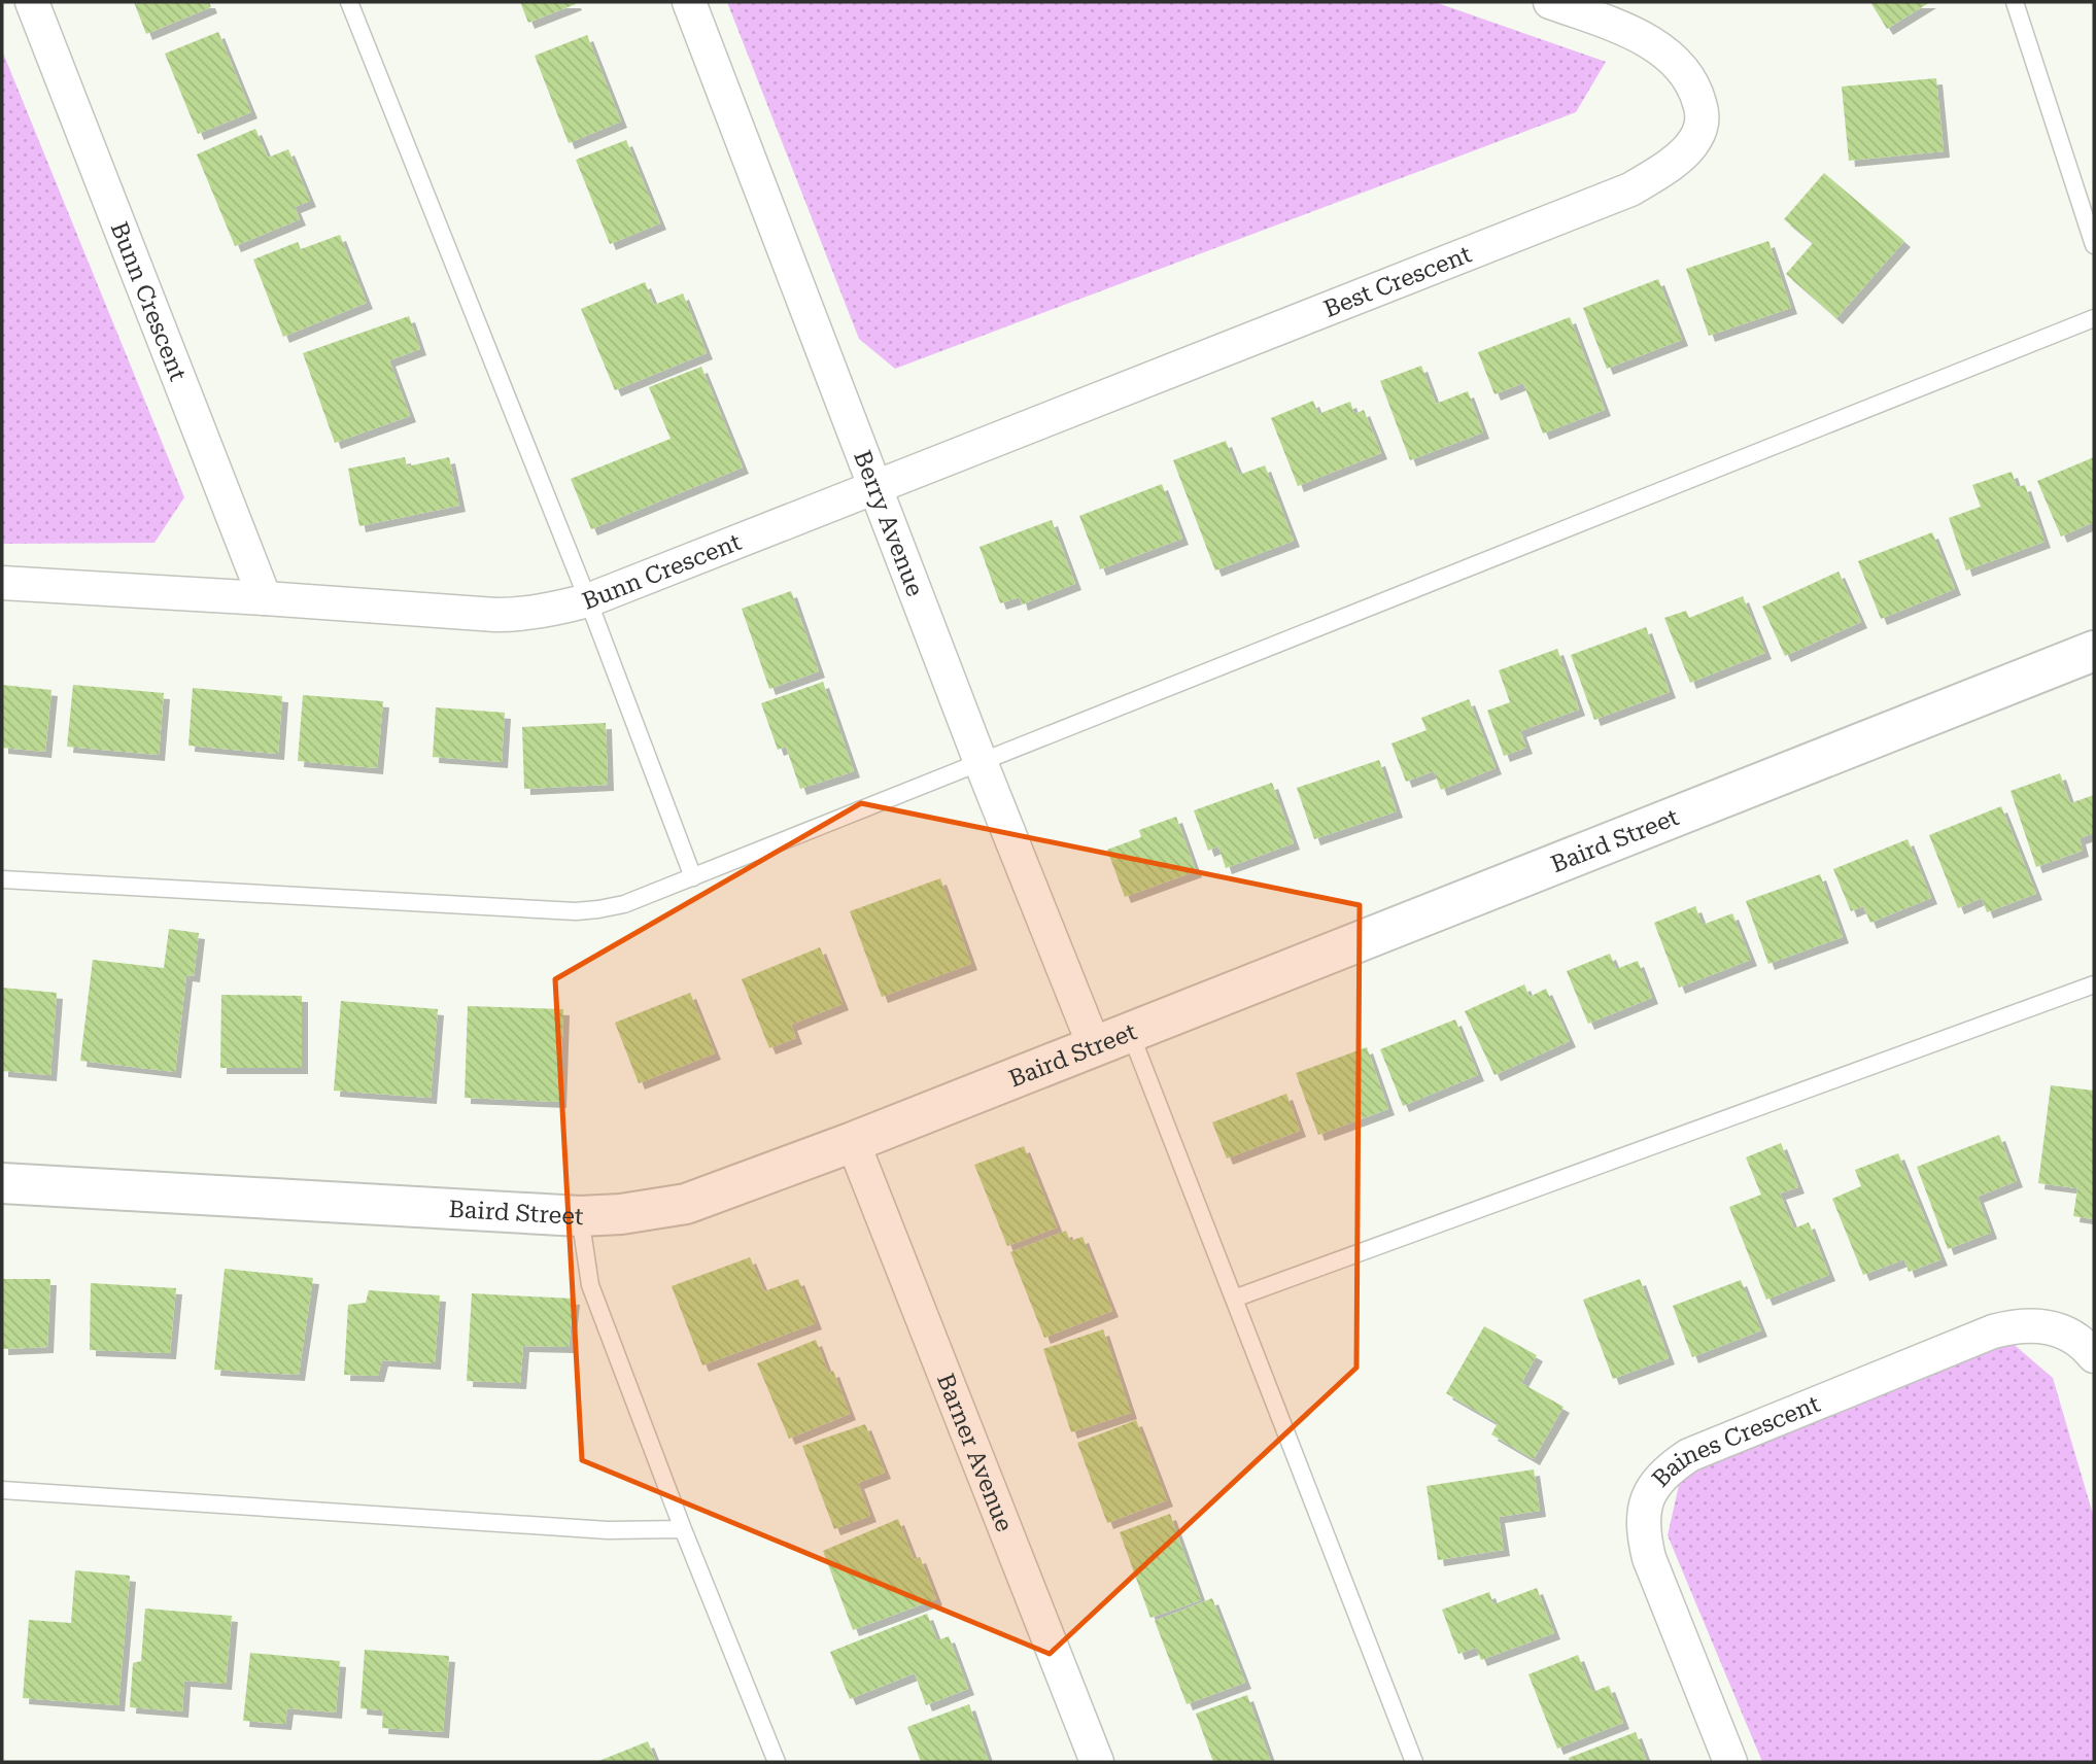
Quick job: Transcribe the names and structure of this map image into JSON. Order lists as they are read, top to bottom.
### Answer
{
  "streets": {
    "street": [
      "Best Crescent",
      "Bunn Crescent",
      "Berry Avenue",
      "Baird Street",
      "Baines Crescent",
      "Barner Avenue"
    ]
  },
  "crossings": [
    ["Best Crescent", "Bunn Crescent"],
    ["Best Crescent", "Berry Avenue"],
    ["Bunn Crescent", "Berry Avenue"],
    ["Berry Avenue", "Baird Street"],
    ["Baird Street", "Barner Avenue"]
  ]
}
